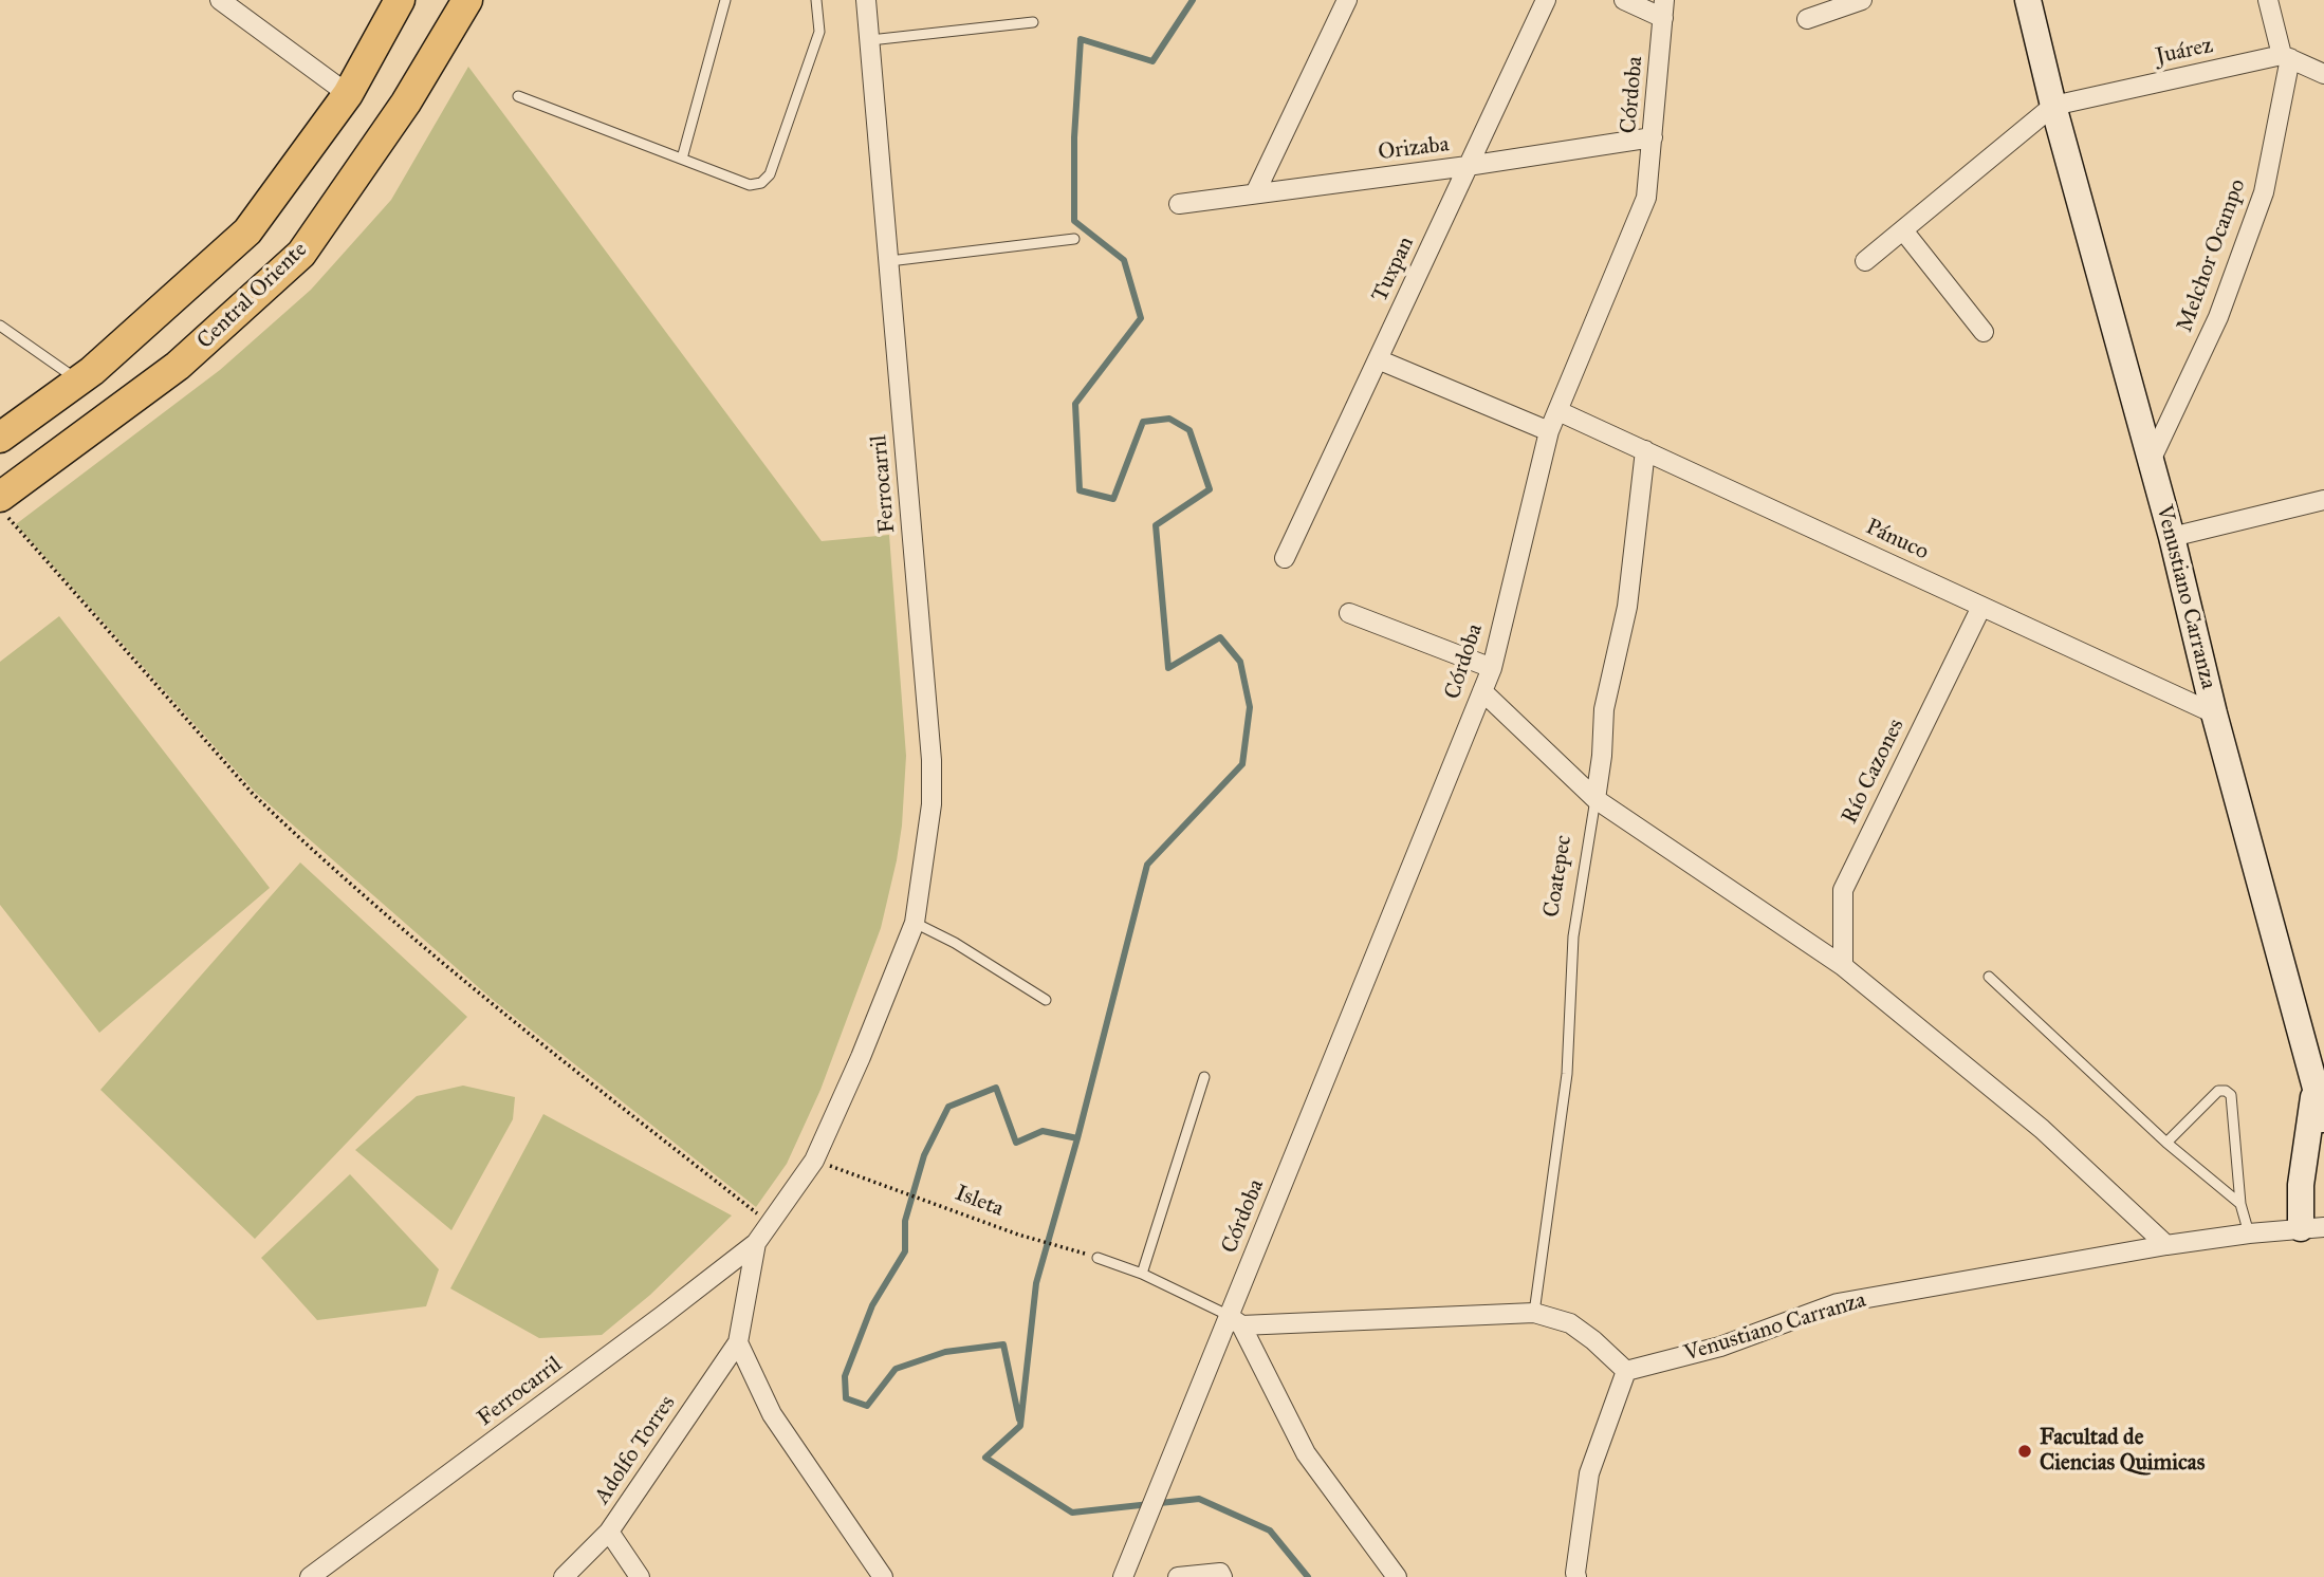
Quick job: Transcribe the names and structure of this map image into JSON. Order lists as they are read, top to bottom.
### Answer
{
  "streets": {
    "main road": ["Central Oriente", "Venustiano Carranza"],
    "street": [
      "Juárez",
      "Córdoba",
      "Orizaba",
      "Melchor Ocampo",
      "Tuxpan",
      "Ferrocarril",
      "Pánuco",
      "Río Cazones",
      "Coatepec",
      "Adolfo Torres"
    ],
    "path": ["Isleta"]
  },
  "crossings": [
    ["Juárez", "Melchor Ocampo"],
    ["Juárez", "Venustiano Carranza"],
    ["Córdoba", "Orizaba"],
    ["Córdoba", "Pánuco"],
    ["Orizaba", "Tuxpan"],
    ["Melchor Ocampo", "Venustiano Carranza"],
    ["Ferrocarril", "Isleta"],
    ["Ferrocarril", "Adolfo Torres"],
    ["Pánuco", "Venustiano Carranza"],
    ["Pánuco", "Río Cazones"],
    ["Pánuco", "Coatepec"]
  ],
  "places": ["Facultad de Ciencias Quimicas"]
}
